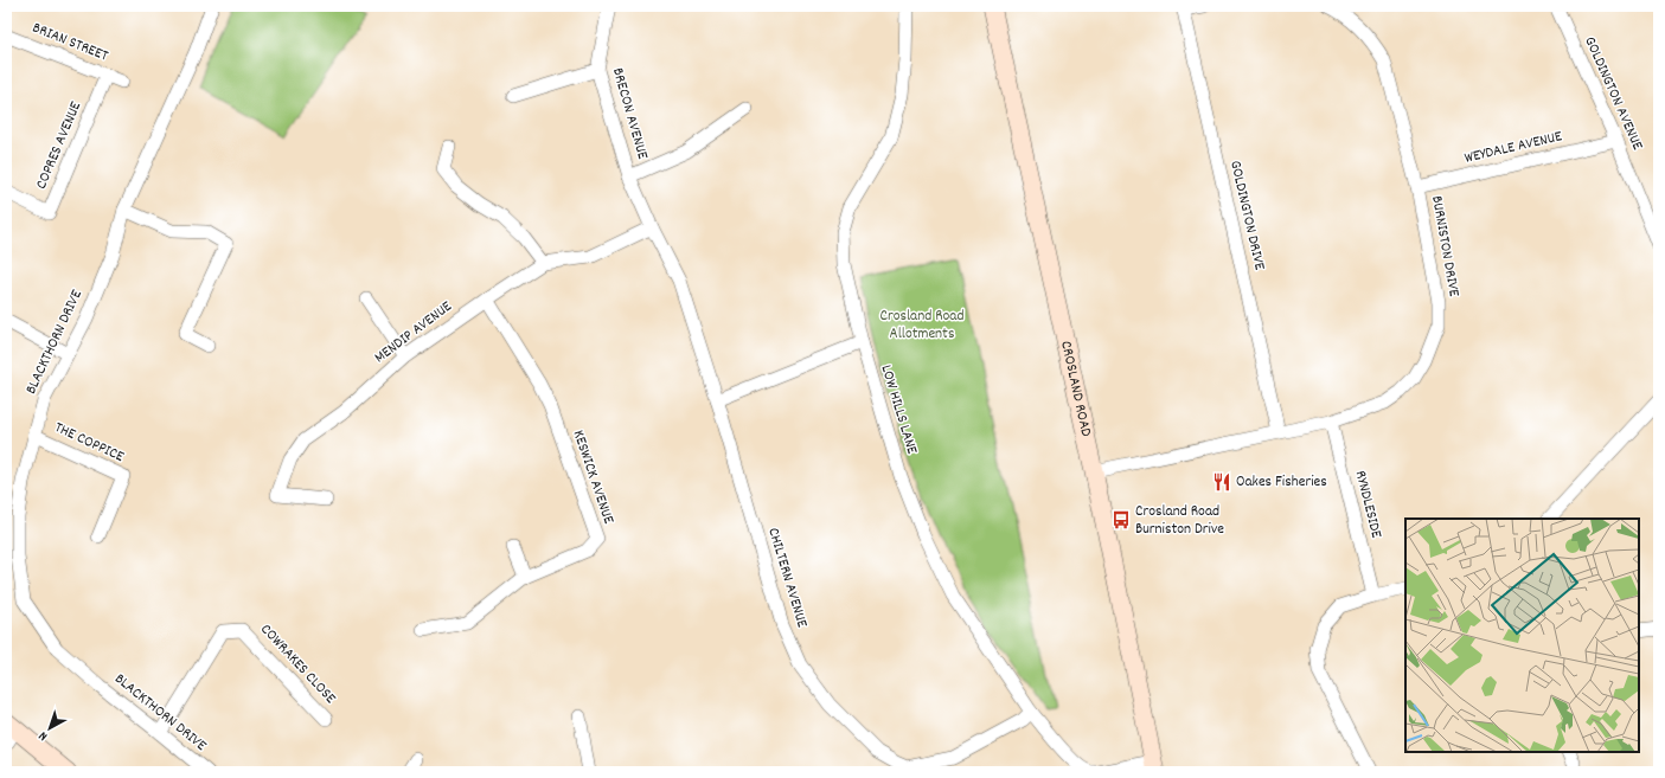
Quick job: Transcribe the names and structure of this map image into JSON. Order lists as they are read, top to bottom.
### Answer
{
  "streets": {
    "street": [
      "BRIAN STREET",
      "GOLDINGTON AVENUE",
      "BRECON AVENUE",
      "COPRES AVENUE",
      "WEYDALE AVENUE",
      "GOLDINGTON DRIVE",
      "BURNISTON DRIVE",
      "MENDIP AVENUE",
      "BLACKTHORN DRIVE",
      "CROSLAND ROAD",
      "LOW HILLS LANE",
      "THE COPPICE",
      "KESWICK AVENUE",
      "RYNDLESIDE",
      "CHILTERN AVENUE",
      "COWRAKES CLOSE"
    ]
  },
  "crossings": [
    ["BRIAN STREET", "COPRES AVENUE"],
    ["GOLDINGTON AVENUE", "WEYDALE AVENUE"],
    ["BRECON AVENUE", "MENDIP AVENUE"],
    ["BRECON AVENUE", "CHILTERN AVENUE"],
    ["WEYDALE AVENUE", "BURNISTON DRIVE"],
    ["GOLDINGTON DRIVE", "BURNISTON DRIVE"],
    ["BURNISTON DRIVE", "CROSLAND ROAD"],
    ["BURNISTON DRIVE", "RYNDLESIDE"],
    ["MENDIP AVENUE", "KESWICK AVENUE"],
    ["MENDIP AVENUE", "CHILTERN AVENUE"],
    ["BLACKTHORN DRIVE", "THE COPPICE"],
    ["BLACKTHORN DRIVE", "COWRAKES CLOSE"],
    ["CROSLAND ROAD", "LOW HILLS LANE"],
    ["LOW HILLS LANE", "CHILTERN AVENUE"]
  ],
  "parks": ["Crosland Road Allotments"],
  "places": {
    "restaurant": ["Oakes Fisheries"],
    "bus stop": ["Crosland Road Burniston Drive"]
  },
  "north": "bottom left"
}
